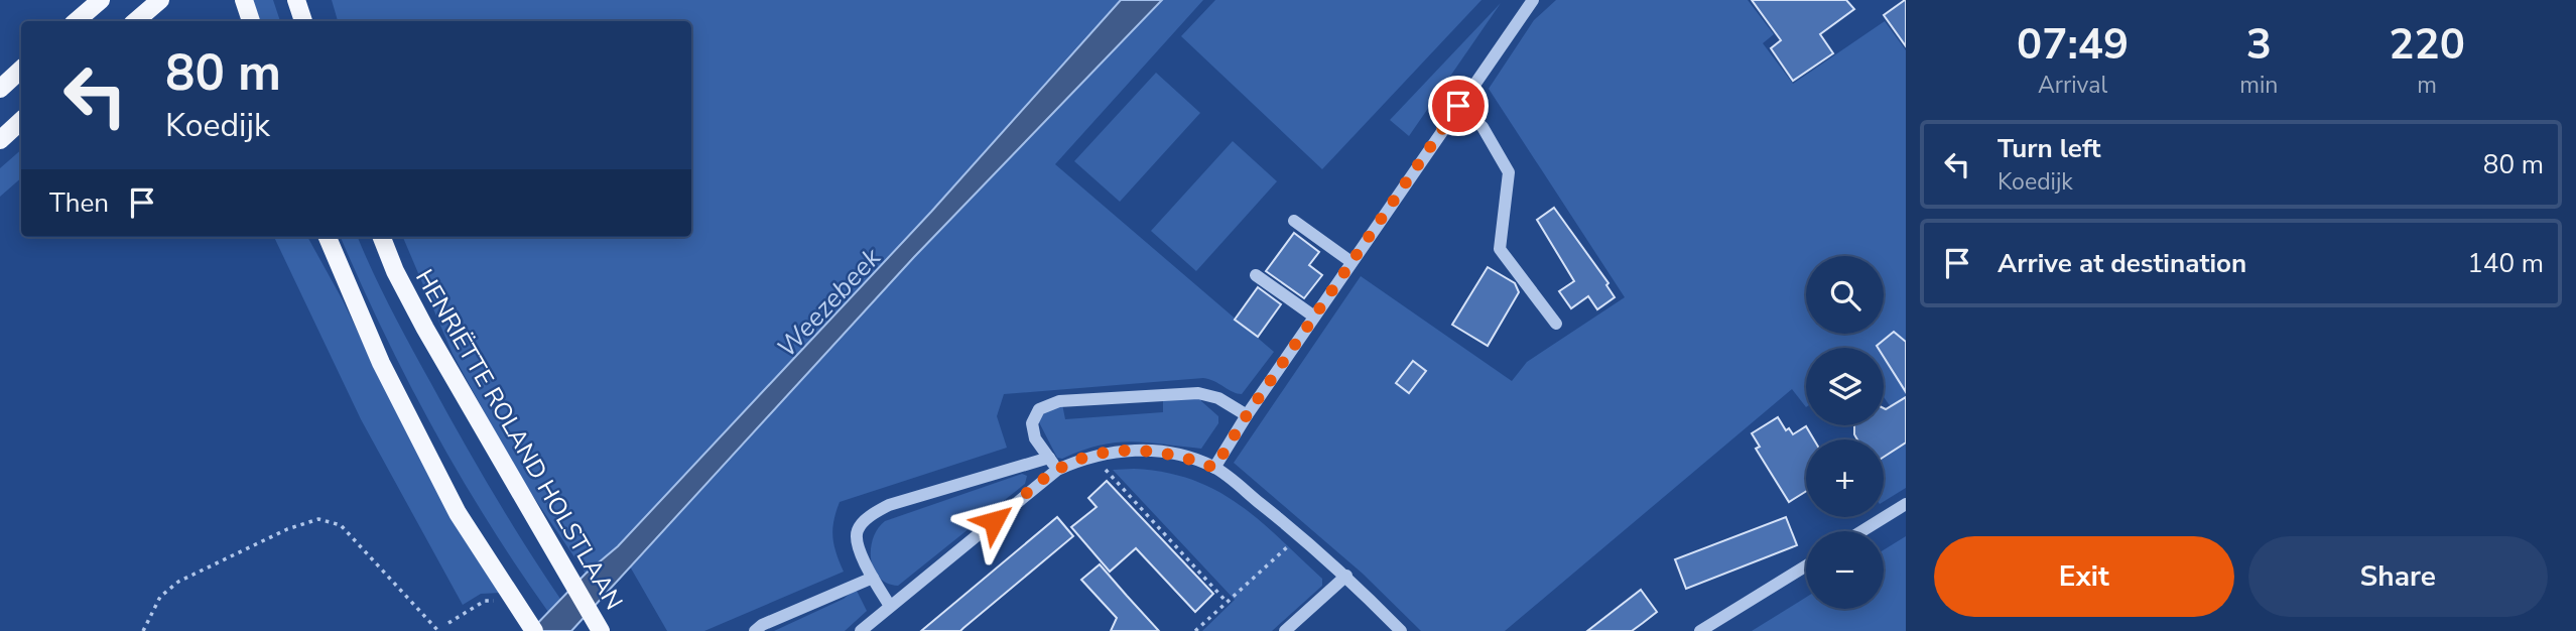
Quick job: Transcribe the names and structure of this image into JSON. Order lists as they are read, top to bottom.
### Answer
{
  "streets": {
    "main road": ["HENRIËTTE ROLAND HOLSTLAAN"]
  },
  "water": ["Weezebeek"],
  "page": {
    "eta": [
      "07:49",
      "Arrival",
      "3",
      "min",
      "220",
      "m"
    ],
    "turn": ["80 m", "Koedijk"],
    "list": [
      {
        "name": "Turn left",
        "note": "Koedijk",
        "value": "80 m"
      },
      {
        "name": "Arrive at destination",
        "value": "140 m"
      }
    ],
    "then": "Then",
    "map_buttons": ["+", "−"],
    "buttons": ["Exit", "Share"]
  }
}
